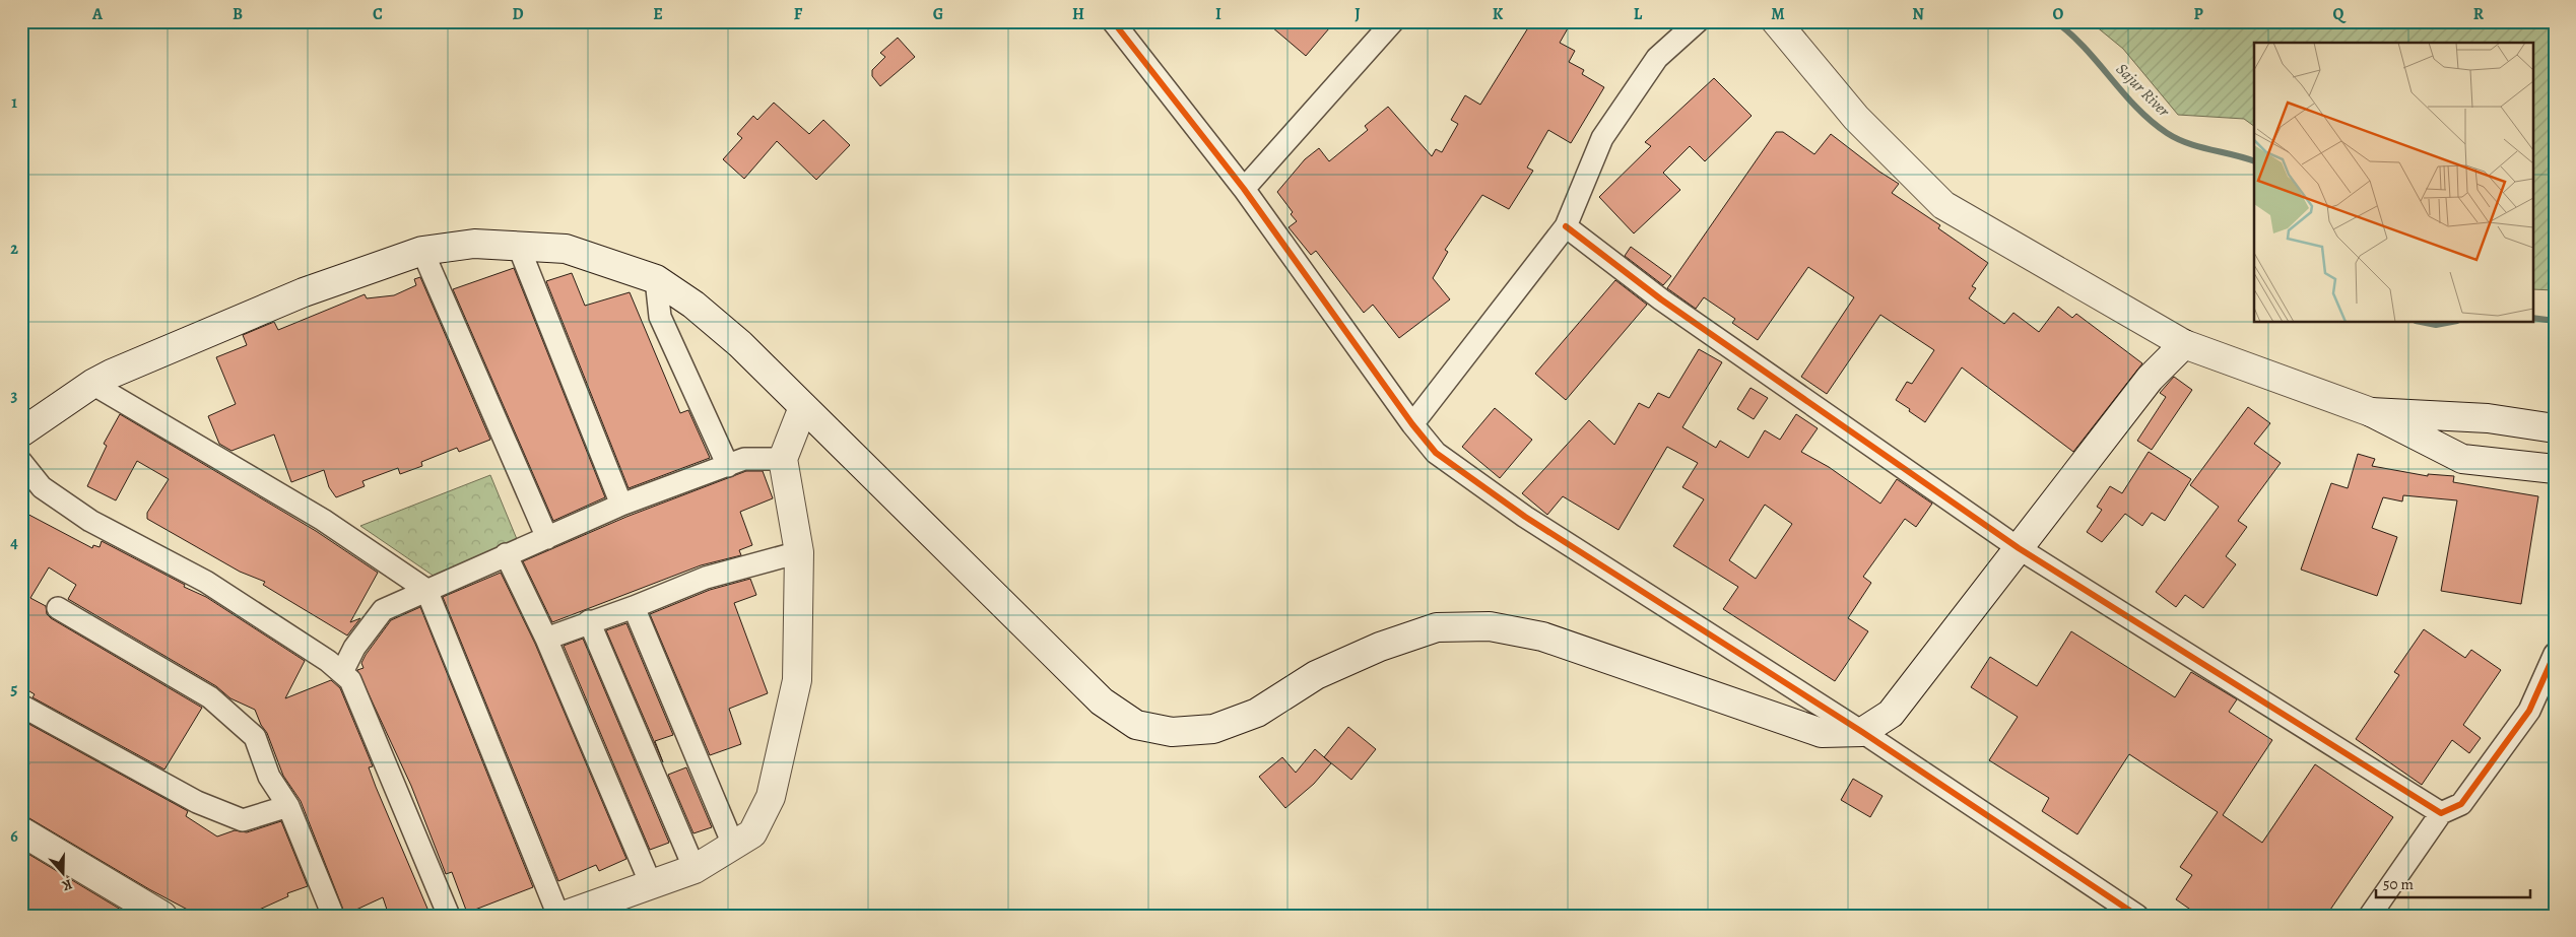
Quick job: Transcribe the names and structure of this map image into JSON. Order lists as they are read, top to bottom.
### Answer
{
  "water": ["Sajur River"],
  "scale_bar": "50 m",
  "north": "bottom",
  "grid": {
    "columns": [
      "A",
      "B",
      "C",
      "D",
      "E",
      "F",
      "G",
      "H",
      "I",
      "J",
      "K",
      "L",
      "M",
      "N",
      "O",
      "P",
      "Q",
      "R"
    ],
    "rows": [
      "1",
      "2",
      "3",
      "4",
      "5",
      "6"
    ]
  }
}
